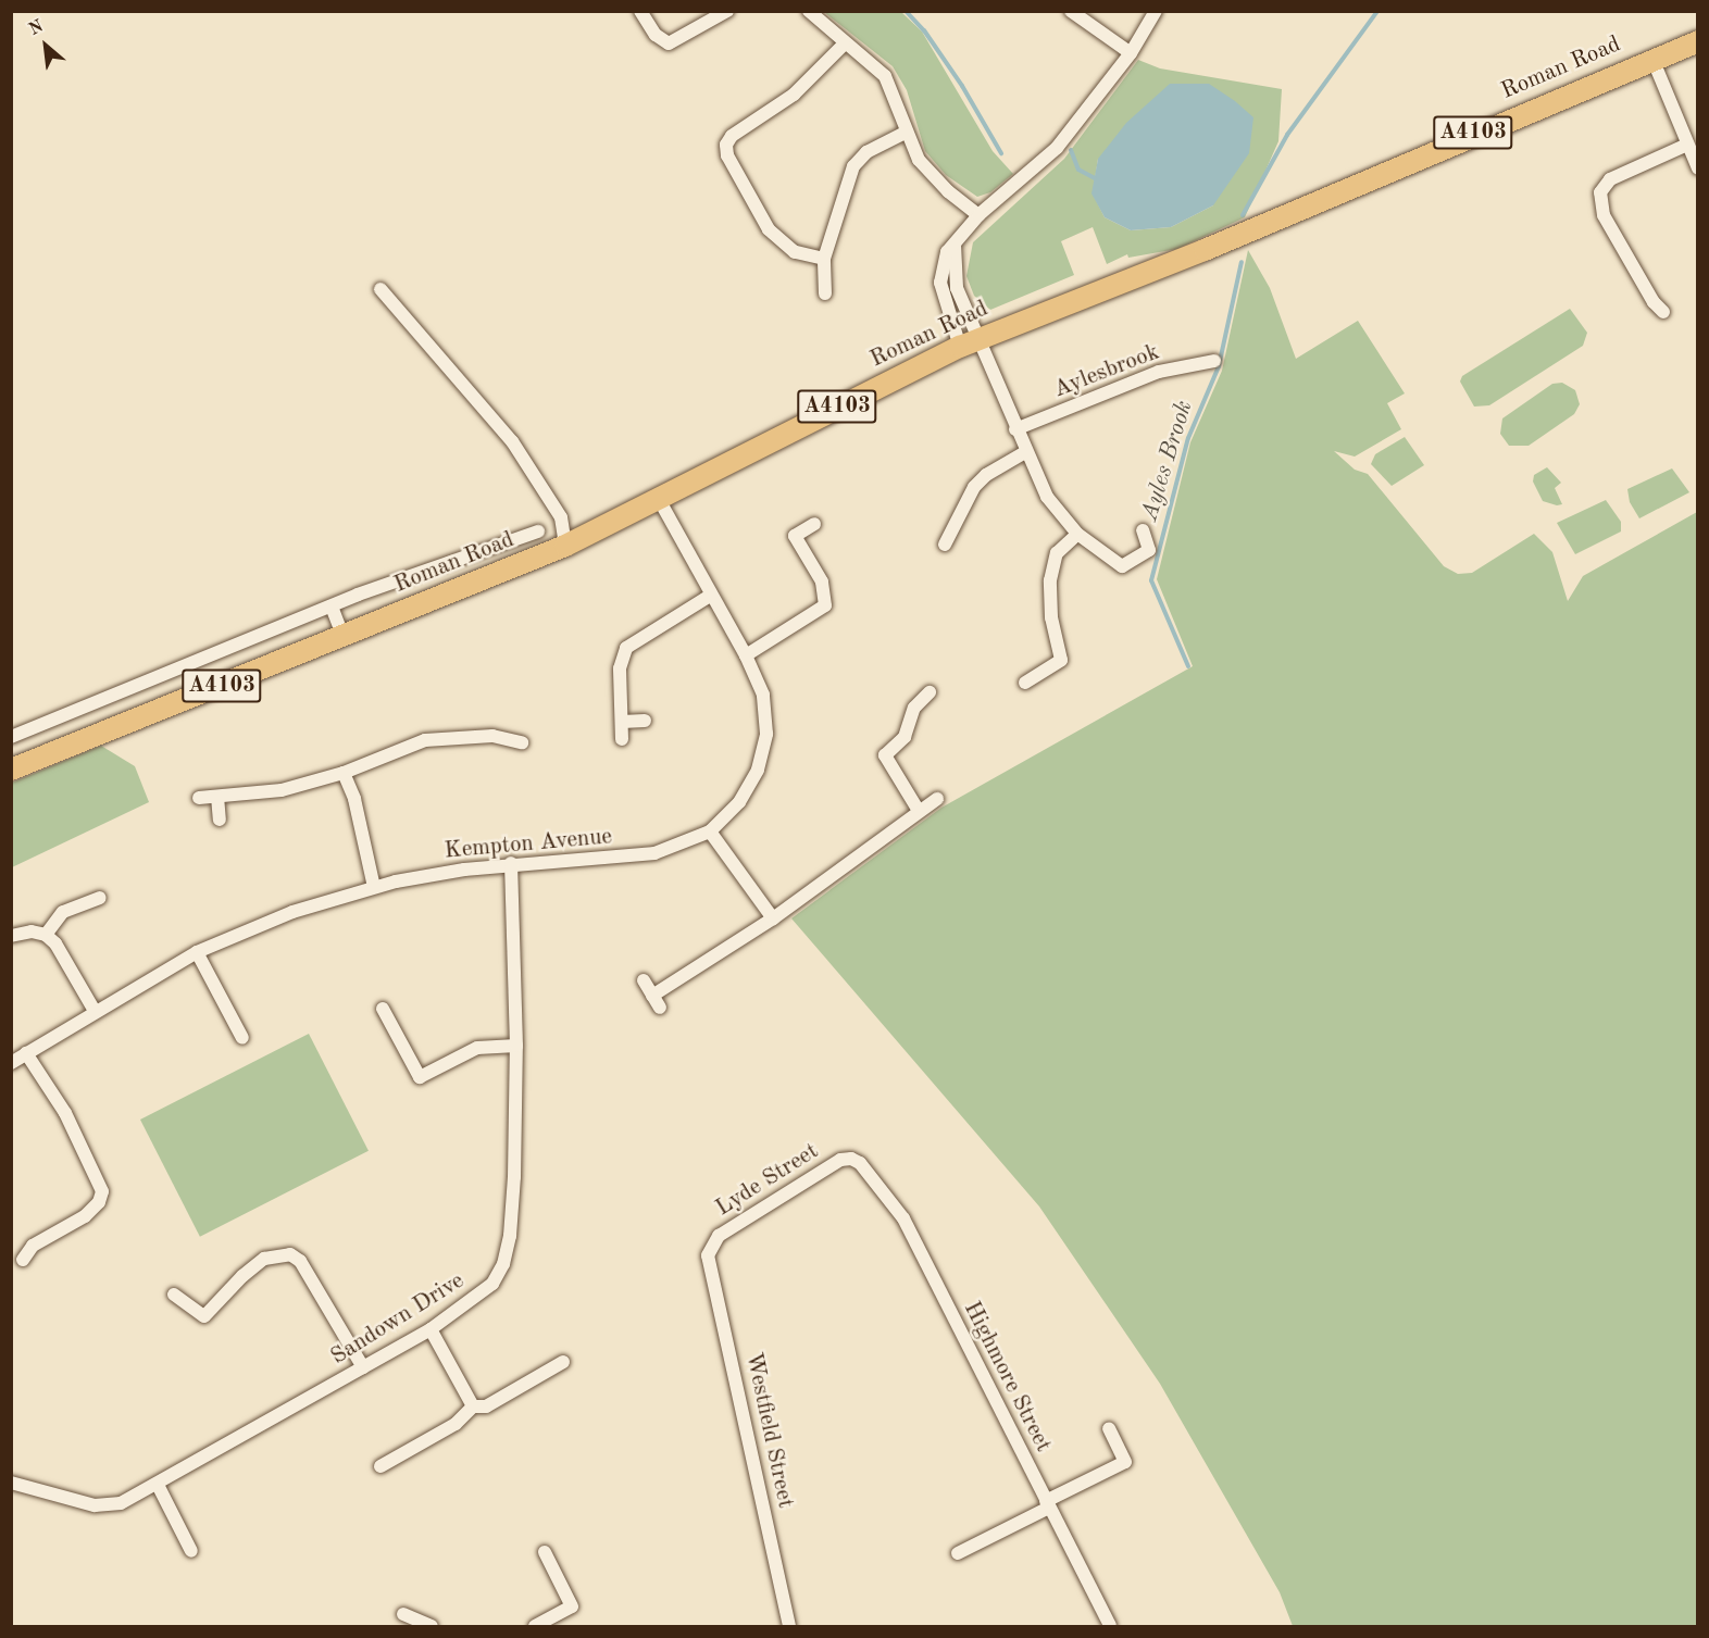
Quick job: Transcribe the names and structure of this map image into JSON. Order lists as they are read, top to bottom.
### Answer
{
  "streets": {
    "main road": ["Roman Road", "A4103"],
    "street": [
      "Aylesbrook",
      "Kempton Avenue",
      "Lyde Street",
      "Sandown Drive",
      "Highmore Street",
      "Westfield Street"
    ]
  },
  "crossings": [
    ["Roman Road", "Kempton Avenue"],
    ["Kempton Avenue", "Sandown Drive"],
    ["Lyde Street", "Highmore Street"],
    ["Lyde Street", "Westfield Street"]
  ],
  "water": ["Ayles Brook"],
  "north": "top left"
}
